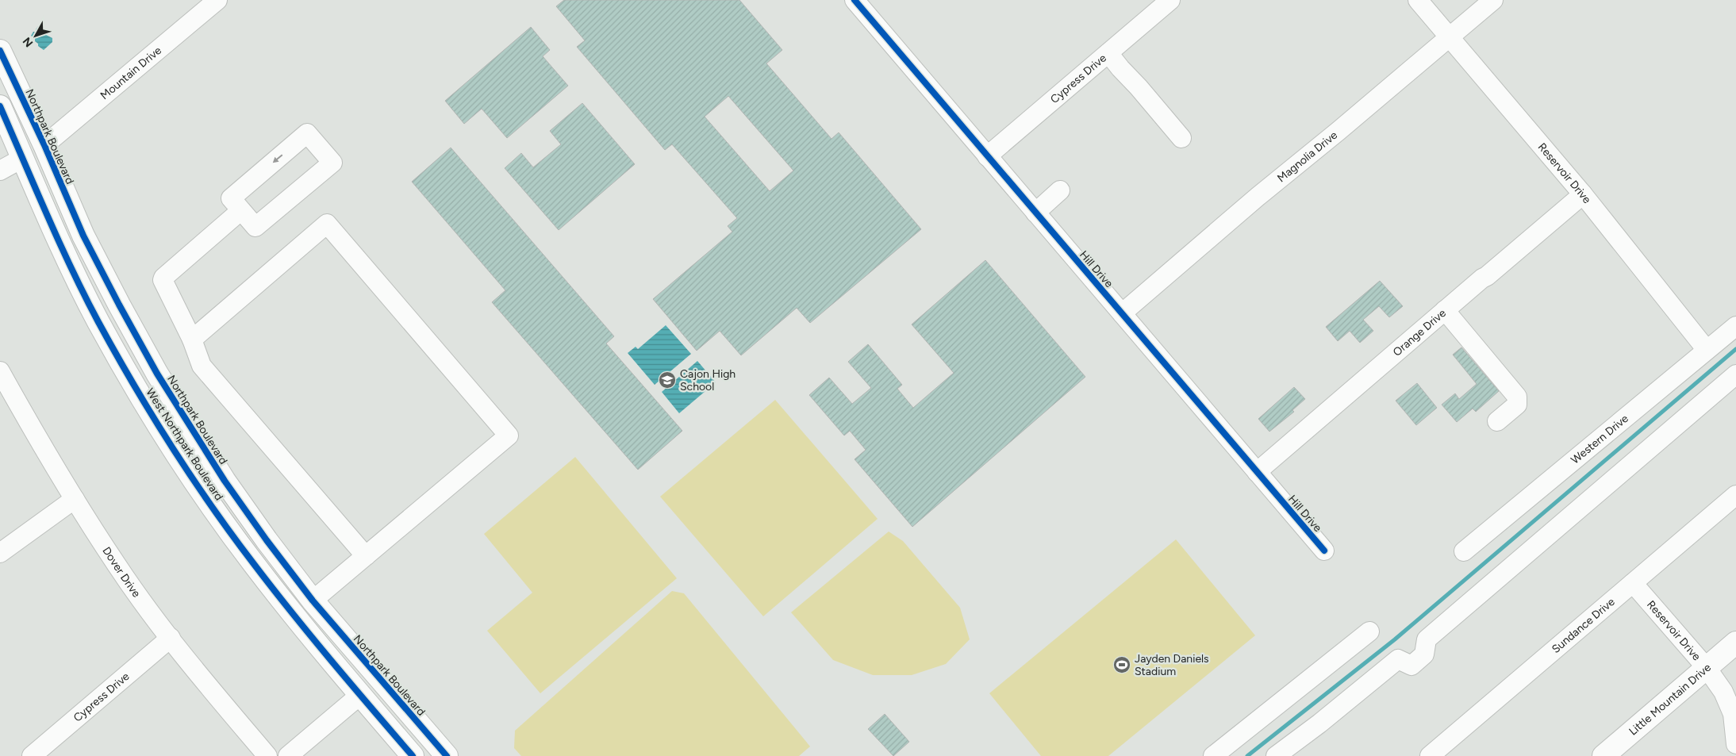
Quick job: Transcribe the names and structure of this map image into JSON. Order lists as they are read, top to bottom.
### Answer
{
  "streets": {
    "main road": ["Northpark Boulevard", "West Northpark Boulevard", "Little Mountain Drive"],
    "street": [
      "Mountain Drive",
      "Cypress Drive",
      "Magnolia Drive",
      "Reservoir Drive",
      "Hill Drive",
      "Orange Drive",
      "Western Drive",
      "Dover Drive",
      "Sundance Drive"
    ]
  },
  "crossings": [
    ["Mountain Drive", "Northpark Boulevard"],
    ["Cypress Drive", "Hill Drive"],
    ["Cypress Drive", "Dover Drive"],
    ["Magnolia Drive", "Reservoir Drive"],
    ["Magnolia Drive", "Hill Drive"],
    ["Reservoir Drive", "Orange Drive"],
    ["Reservoir Drive", "Western Drive"],
    ["Reservoir Drive", "Sundance Drive"],
    ["Reservoir Drive", "Little Mountain Drive"],
    ["Hill Drive", "Orange Drive"]
  ],
  "places": {
    "school or university": ["Cajon High School"],
    "sports": ["Jayden Daniels Stadium"]
  },
  "north": "bottom left"
}
